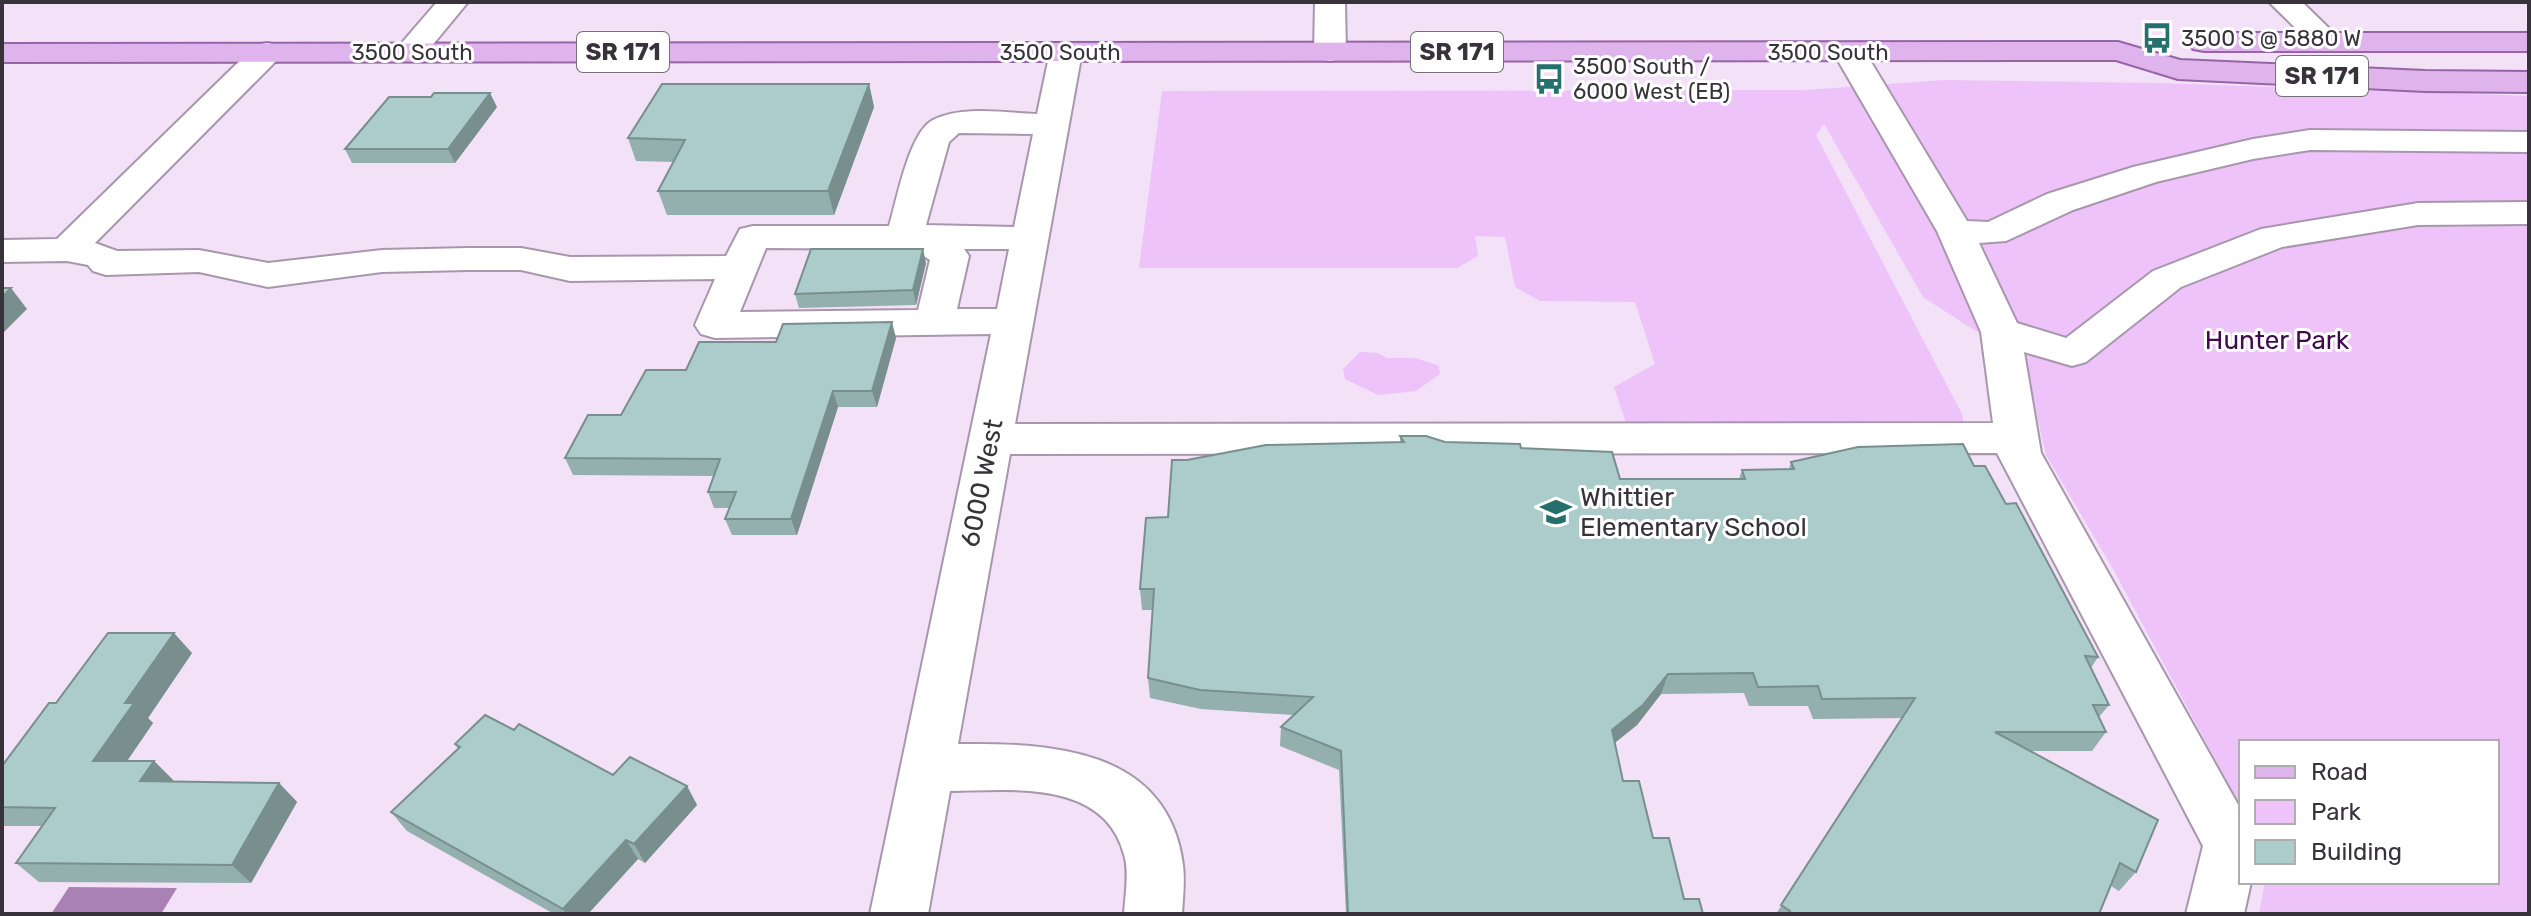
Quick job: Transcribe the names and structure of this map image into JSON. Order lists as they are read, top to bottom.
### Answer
{
  "streets": {
    "main road": ["3500 South", "SR 171"],
    "street": ["6000 West"]
  },
  "crossings": [
    ["3500 South", "6000 West"]
  ],
  "parks": ["Hunter Park"],
  "places": {
    "bus stop": ["3500 S @ 5880 W", "3500 South / 6000 West (EB)"],
    "school or university": ["Whittier Elementary School"]
  },
  "legend": ["Road", "Park", "Building"]
}
